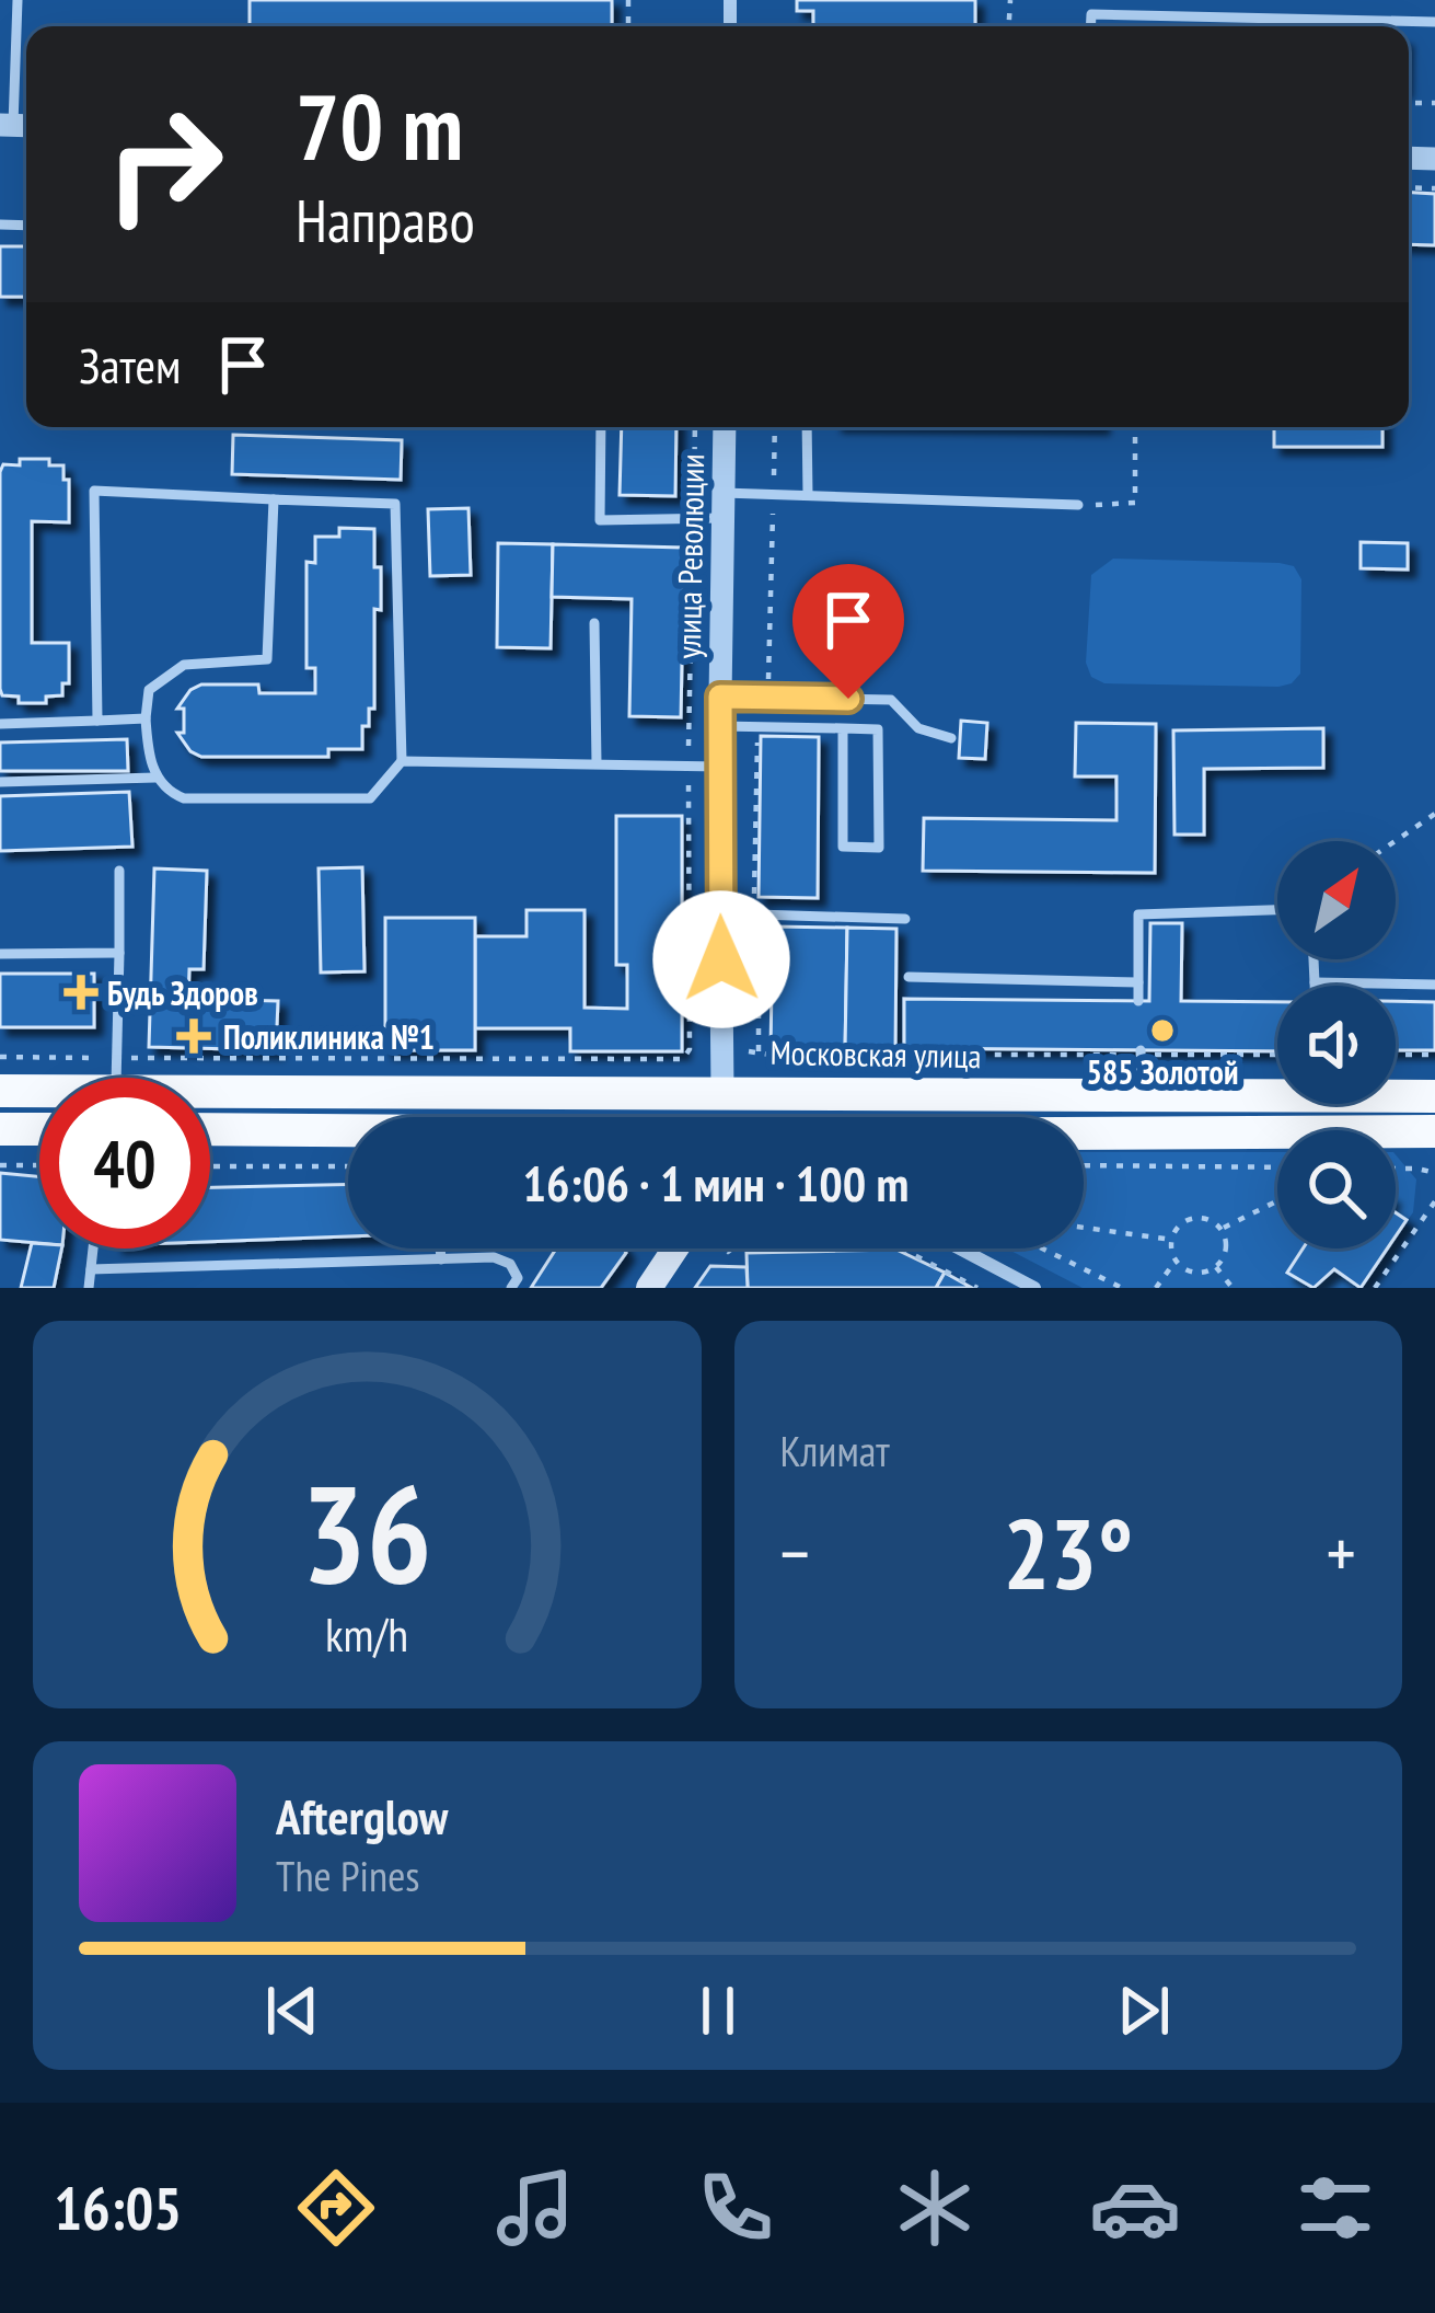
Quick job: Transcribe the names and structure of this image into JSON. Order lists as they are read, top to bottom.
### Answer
{
  "streets": {
    "main road": ["Московская улица"],
    "street": ["улица Революции"]
  },
  "crossings": [
    ["улица Революции", "Московская улица"]
  ],
  "places": {
    "health": ["Будь Здоров", "Поликлиника №1"],
    "other": ["585 Золотой"]
  },
  "north": "top right",
  "page": {
    "turn": ["70 m", "Направо"],
    "then": "Затем",
    "limit": "40",
    "trip": "16:06 · 1 мин · 100 m",
    "tile": "Климат",
    "heat": ["−", "23°", "+"],
    "song": ["Afterglow", "The Pines"],
    "tabs": "16:05",
    "gauge": ["36", "km/h"]
  }
}
